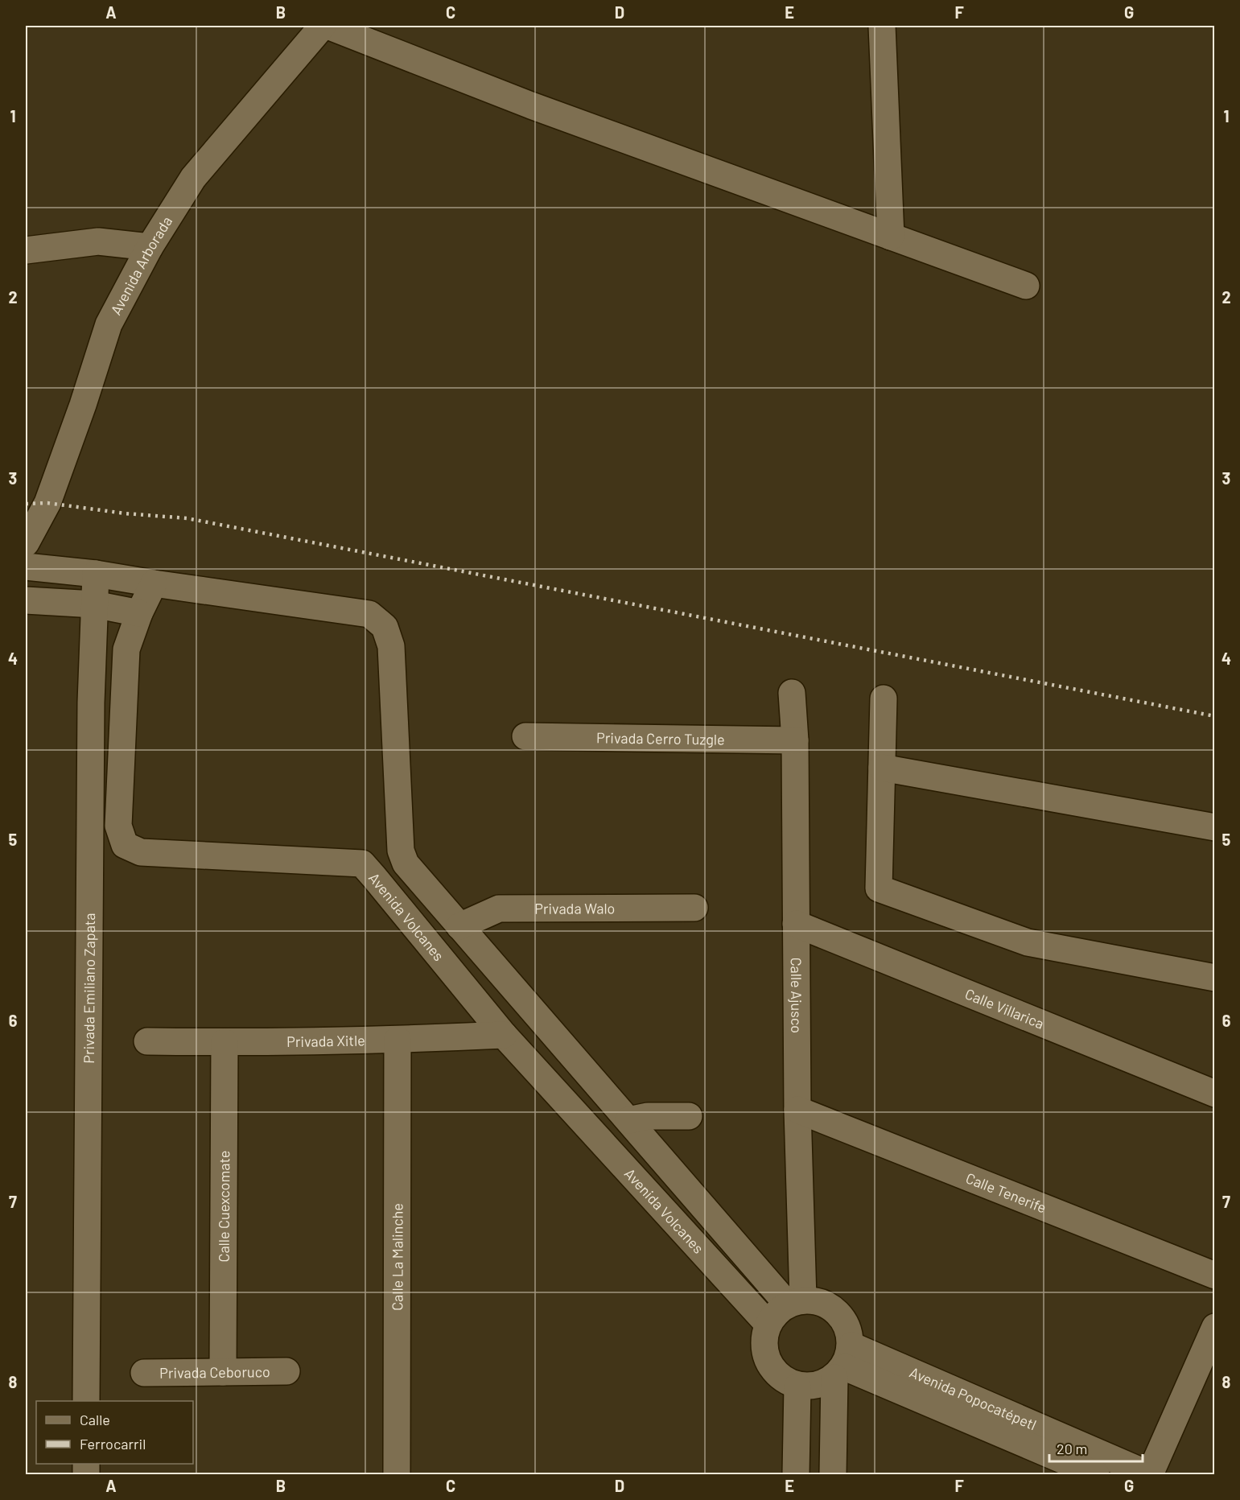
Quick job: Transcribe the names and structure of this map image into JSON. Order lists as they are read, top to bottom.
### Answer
{
  "streets": {
    "street": [
      "Avenida Arborada",
      "Privada Cerro Tuzgle",
      "Privada Walo",
      "Avenida Volcanes",
      "Privada Emiliano Zapata",
      "Calle Ajusco",
      "Calle Villarica",
      "Privada Xitle",
      "Calle Tenerife",
      "Calle Cuexcomate",
      "Calle La Malinche",
      "Privada Ceboruco",
      "Avenida Popocatépetl"
    ]
  },
  "crossings": [
    ["Privada Cerro Tuzgle", "Calle Ajusco"],
    ["Avenida Volcanes", "Calle Ajusco"],
    ["Avenida Volcanes", "Privada Xitle"],
    ["Avenida Volcanes", "Avenida Popocatépetl"],
    ["Calle Ajusco", "Calle Villarica"],
    ["Calle Ajusco", "Calle Tenerife"],
    ["Calle Ajusco", "Avenida Popocatépetl"],
    ["Privada Xitle", "Calle Cuexcomate"],
    ["Privada Xitle", "Calle La Malinche"],
    ["Calle Cuexcomate", "Privada Ceboruco"]
  ],
  "legend": ["Calle", "Ferrocarril"],
  "scale_bar": "20 m",
  "grid": {
    "columns": [
      "A",
      "B",
      "C",
      "D",
      "E",
      "F",
      "G"
    ],
    "rows": [
      "1",
      "2",
      "3",
      "4",
      "5",
      "6",
      "7",
      "8"
    ]
  }
}
